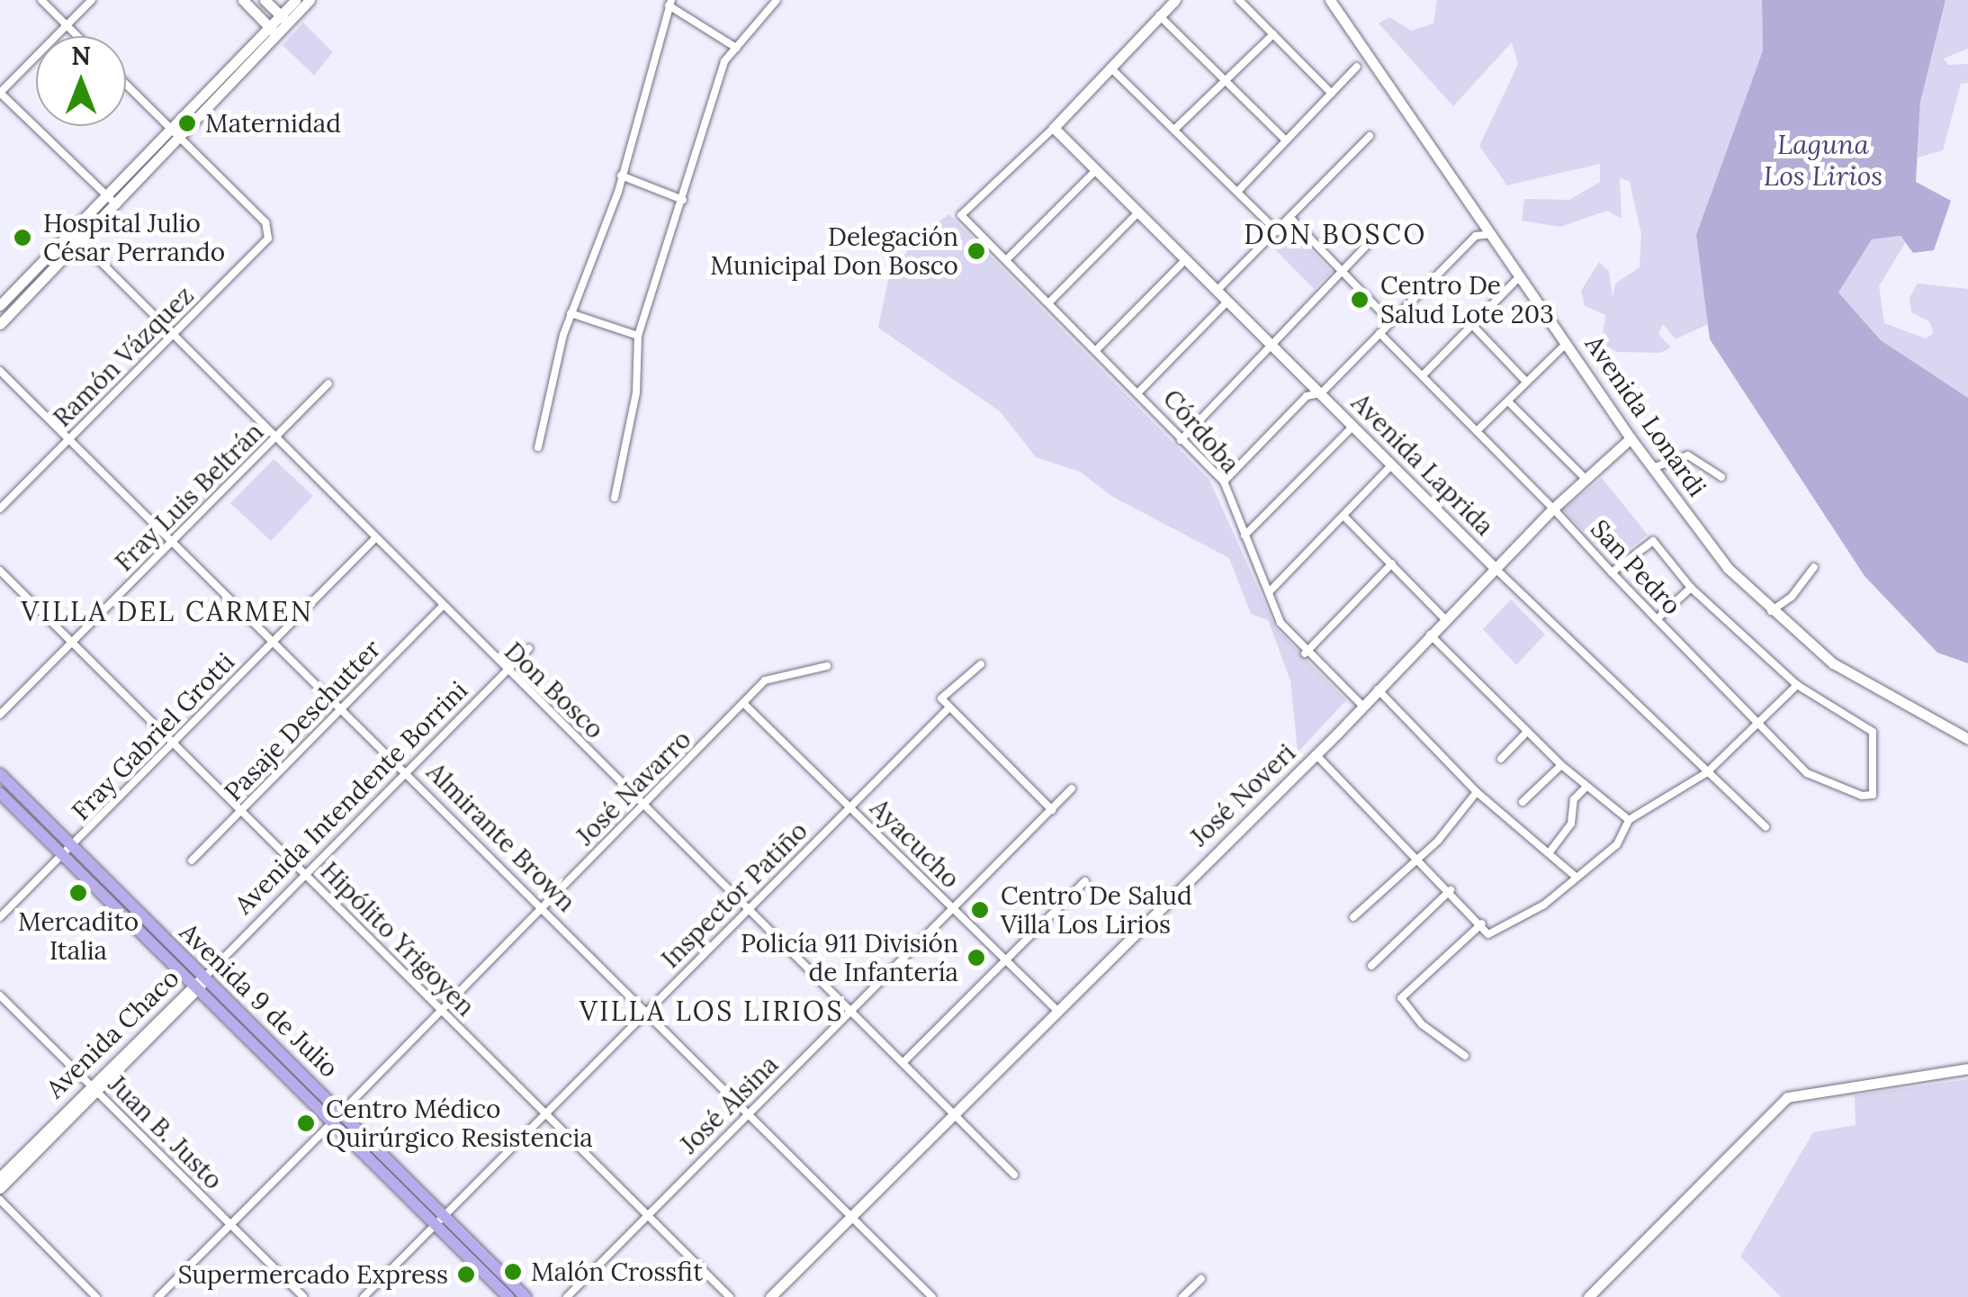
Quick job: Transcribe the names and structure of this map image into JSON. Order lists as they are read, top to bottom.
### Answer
{
  "streets": {
    "main road": ["Avenida 9 de Julio"],
    "street": [
      "Ramón Vázquez",
      "Avenida Lonardi",
      "Córdoba",
      "Avenida Laprida",
      "Fray Luis Beltrán",
      "San Pedro",
      "Don Bosco",
      "Pasaje Deschutter",
      "Fray Gabriel Grotti",
      "José Navarro",
      "José Noveri",
      "Avenida Intendente Borrini",
      "Almirante Brown",
      "Ayacucho",
      "Inspector Patiño",
      "Hipólito Yrigoyen",
      "Avenida Chaco",
      "José Alsina",
      "Juan B. Justo"
    ]
  },
  "crossings": [
    ["Ramón Vázquez", "Don Bosco"],
    ["Ramón Vázquez", "Almirante Brown"],
    ["Avenida Lonardi", "José Noveri"],
    ["Córdoba", "Avenida Laprida"],
    ["Córdoba", "José Noveri"],
    ["Avenida Laprida", "José Noveri"],
    ["Fray Luis Beltrán", "Don Bosco"],
    ["Fray Luis Beltrán", "Almirante Brown"],
    ["Fray Luis Beltrán", "Hipólito Yrigoyen"],
    ["San Pedro", "José Noveri"],
    ["Don Bosco", "Pasaje Deschutter"],
    ["Don Bosco", "Fray Gabriel Grotti"],
    ["Don Bosco", "José Navarro"],
    ["Don Bosco", "José Noveri"],
    ["Don Bosco", "Avenida Intendente Borrini"],
    ["Don Bosco", "Inspector Patiño"],
    ["Don Bosco", "José Alsina"],
    ["Pasaje Deschutter", "Almirante Brown"],
    ["Pasaje Deschutter", "Hipólito Yrigoyen"],
    ["Fray Gabriel Grotti", "Almirante Brown"],
    ["Fray Gabriel Grotti", "Hipólito Yrigoyen"],
    ["Fray Gabriel Grotti", "Avenida 9 de Julio"],
    ["José Navarro", "Almirante Brown"],
    ["José Navarro", "Ayacucho"],
    ["José Navarro", "Hipólito Yrigoyen"],
    ["José Navarro", "Avenida 9 de Julio"],
    ["José Navarro", "Juan B. Justo"],
    ["José Noveri", "Almirante Brown"],
    ["José Noveri", "Ayacucho"],
    ["Avenida Intendente Borrini", "Almirante Brown"],
    ["Avenida Intendente Borrini", "Hipólito Yrigoyen"],
    ["Avenida Intendente Borrini", "Avenida 9 de Julio"],
    ["Avenida Intendente Borrini", "Avenida Chaco"],
    ["Almirante Brown", "Inspector Patiño"],
    ["Almirante Brown", "José Alsina"],
    ["Ayacucho", "Inspector Patiño"],
    ["Ayacucho", "José Alsina"],
    ["Inspector Patiño", "Hipólito Yrigoyen"],
    ["Inspector Patiño", "Avenida 9 de Julio"],
    ["Hipólito Yrigoyen", "José Alsina"],
    ["Avenida 9 de Julio", "Avenida Chaco"],
    ["Avenida Chaco", "Juan B. Justo"]
  ],
  "districts": ["DON BOSCO", "VILLA DEL CARMEN", "VILLA LOS LIRIOS"],
  "water": ["Laguna Los Lirios"],
  "places": [
    "Maternidad",
    "Hospital Julio César Perrando",
    "Delegación Municipal Don Bosco",
    "Centro De Salud Lote 203",
    "Mercadito Italia",
    "Centro De Salud Villa Los Lirios",
    "Policía 911 División de Infantería",
    "Centro Médico Quirúrgico Resistencia",
    "Malón Crossfit",
    "Supermercado Express"
  ],
  "north": "top"
}
